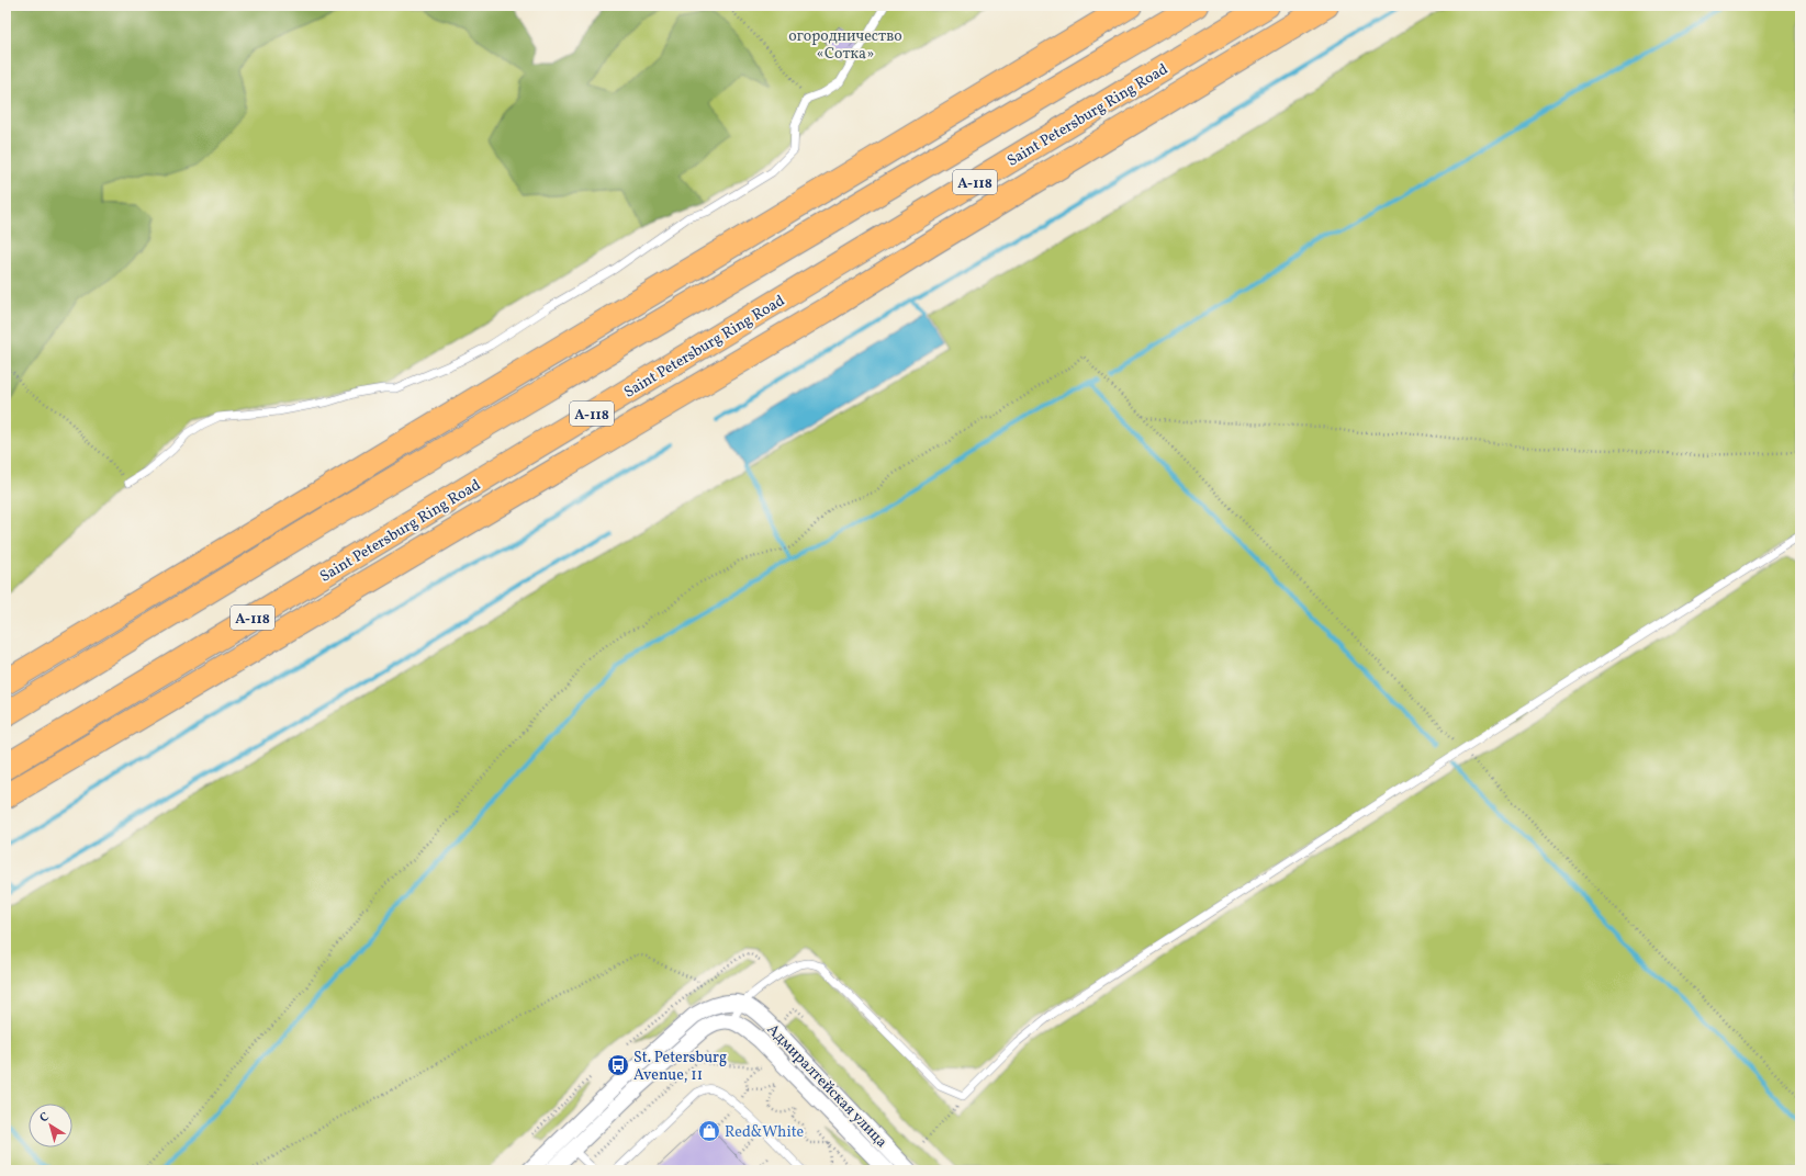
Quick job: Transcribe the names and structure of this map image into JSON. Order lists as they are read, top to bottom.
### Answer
{
  "streets": {
    "highway": ["Saint Petersburg Ring Road", "А-118"],
    "street": ["Адмиралтейская улица"]
  },
  "parks": ["огородничество «Сотка»"],
  "places": {
    "bus stop": ["St. Petersburg Avenue, 11"],
    "shop": ["Red&White"]
  },
  "north": "top left"
}
